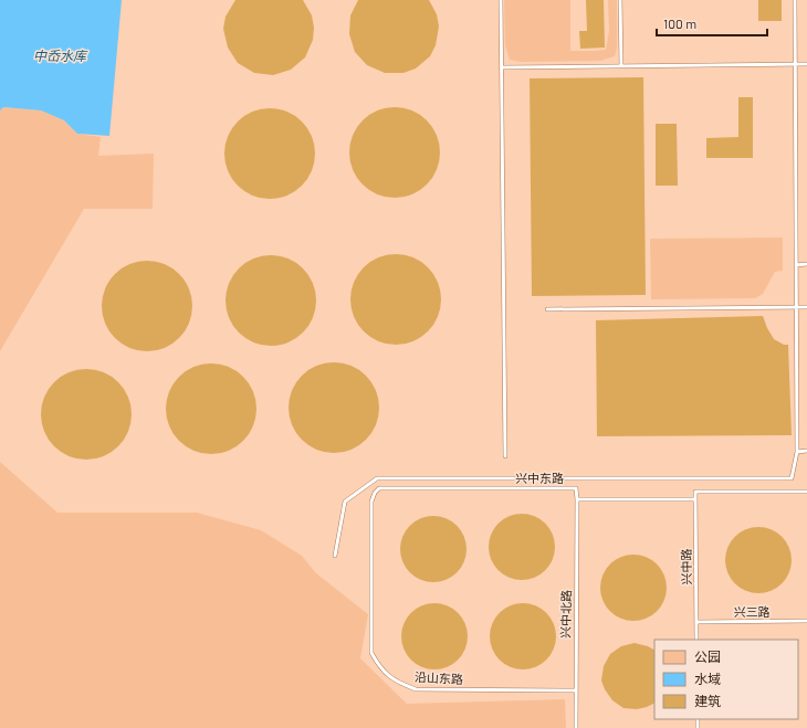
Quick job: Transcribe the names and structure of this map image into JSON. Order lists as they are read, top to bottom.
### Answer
{
  "streets": {
    "lane": [
      "兴中东路",
      "兴中路",
      "兴三路",
      "兴中北路",
      "沿山东路"
    ]
  },
  "crossings": [
    ["兴中东路", "兴中北路"],
    ["兴中东路", "沿山东路"],
    ["兴中路", "兴三路"],
    ["兴中北路", "沿山东路"]
  ],
  "water": ["中岙水库"],
  "legend": ["公园", "水域", "建筑"],
  "scale_bar": "100 m"
}
